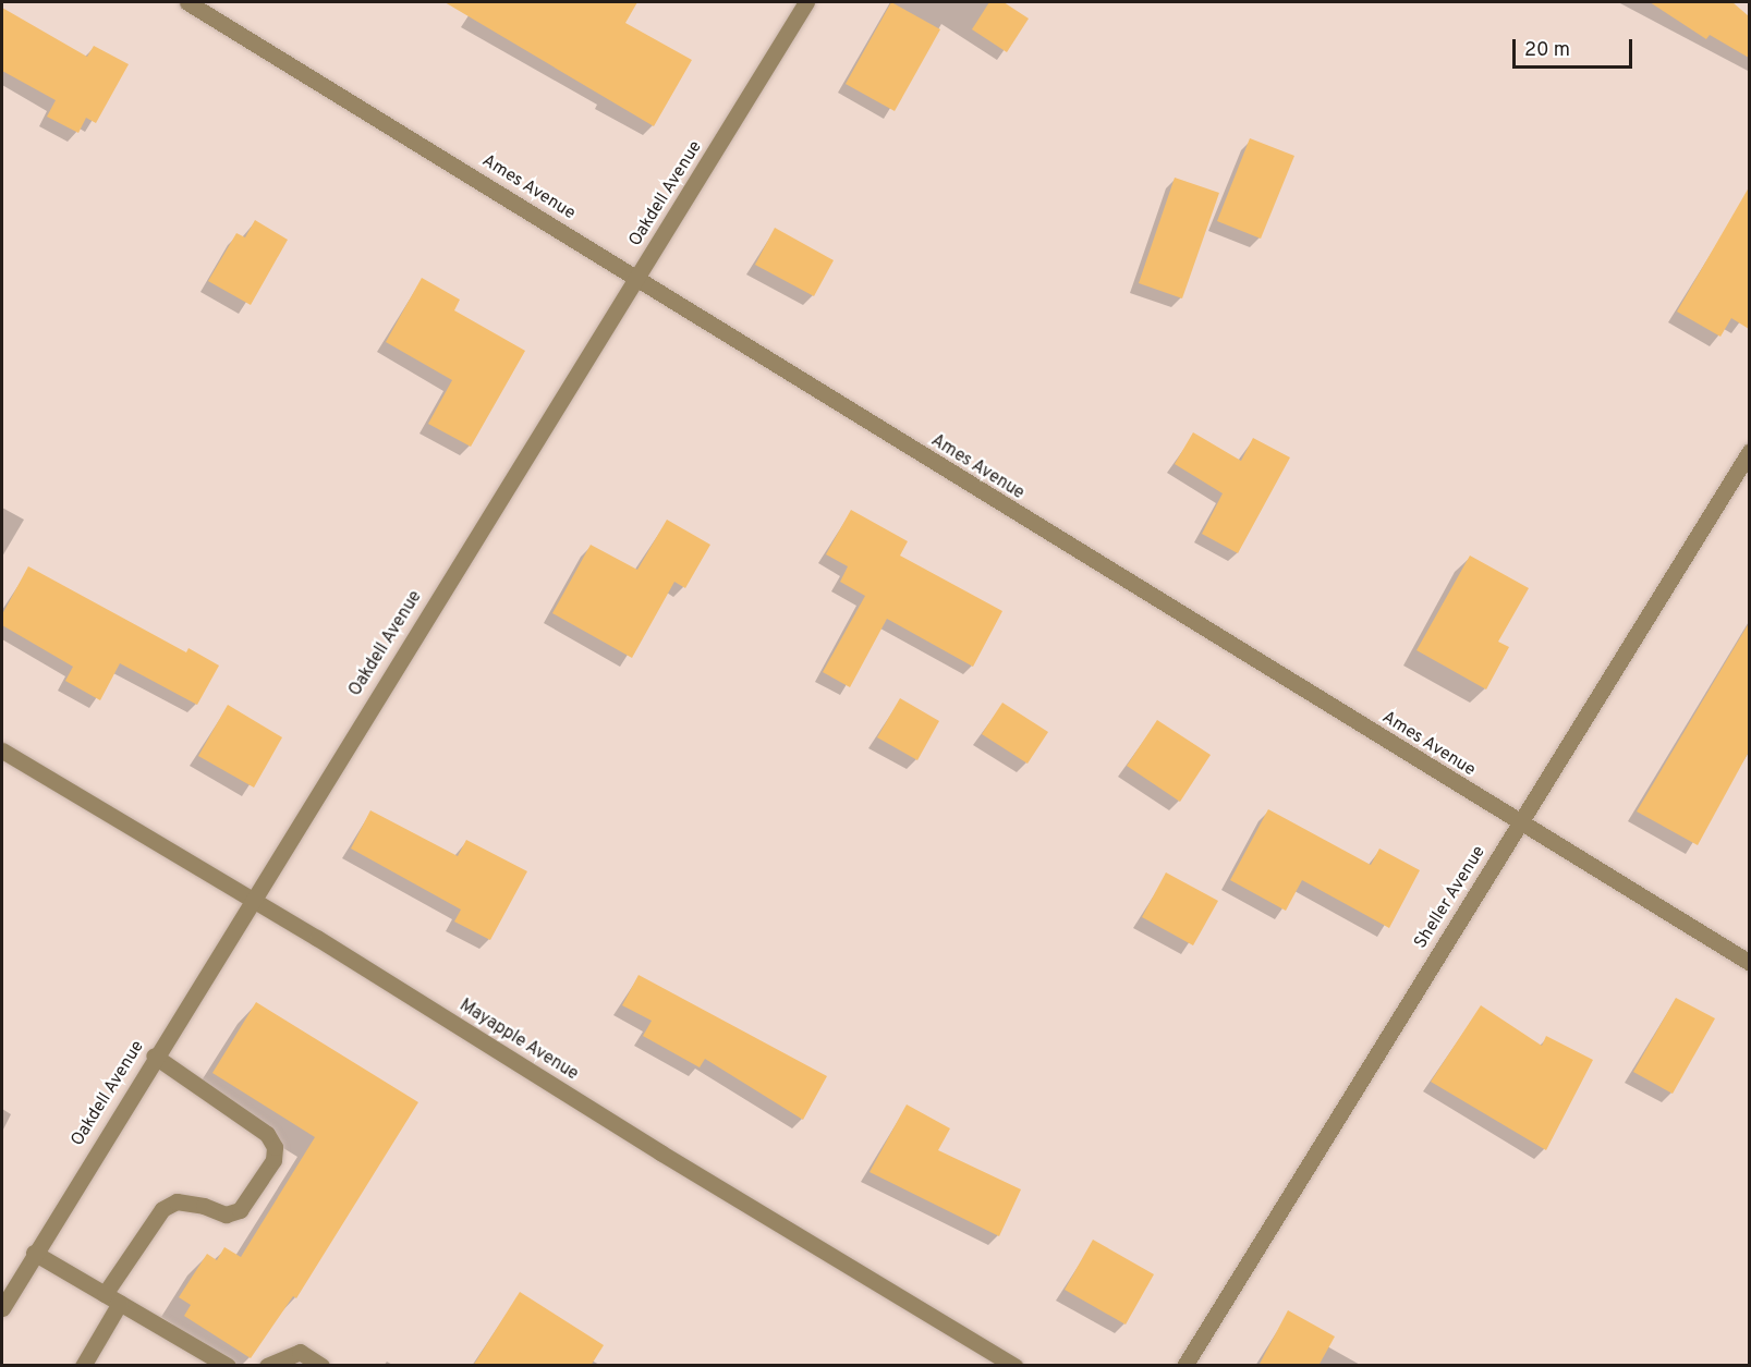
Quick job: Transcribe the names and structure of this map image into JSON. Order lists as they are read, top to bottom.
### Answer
{
  "streets": {
    "street": [
      "Ames Avenue",
      "Oakdell Avenue",
      "Sheller Avenue",
      "Mayapple Avenue"
    ]
  },
  "crossings": [
    ["Ames Avenue", "Oakdell Avenue"],
    ["Ames Avenue", "Sheller Avenue"],
    ["Oakdell Avenue", "Mayapple Avenue"]
  ],
  "scale_bar": "20 m"
}
